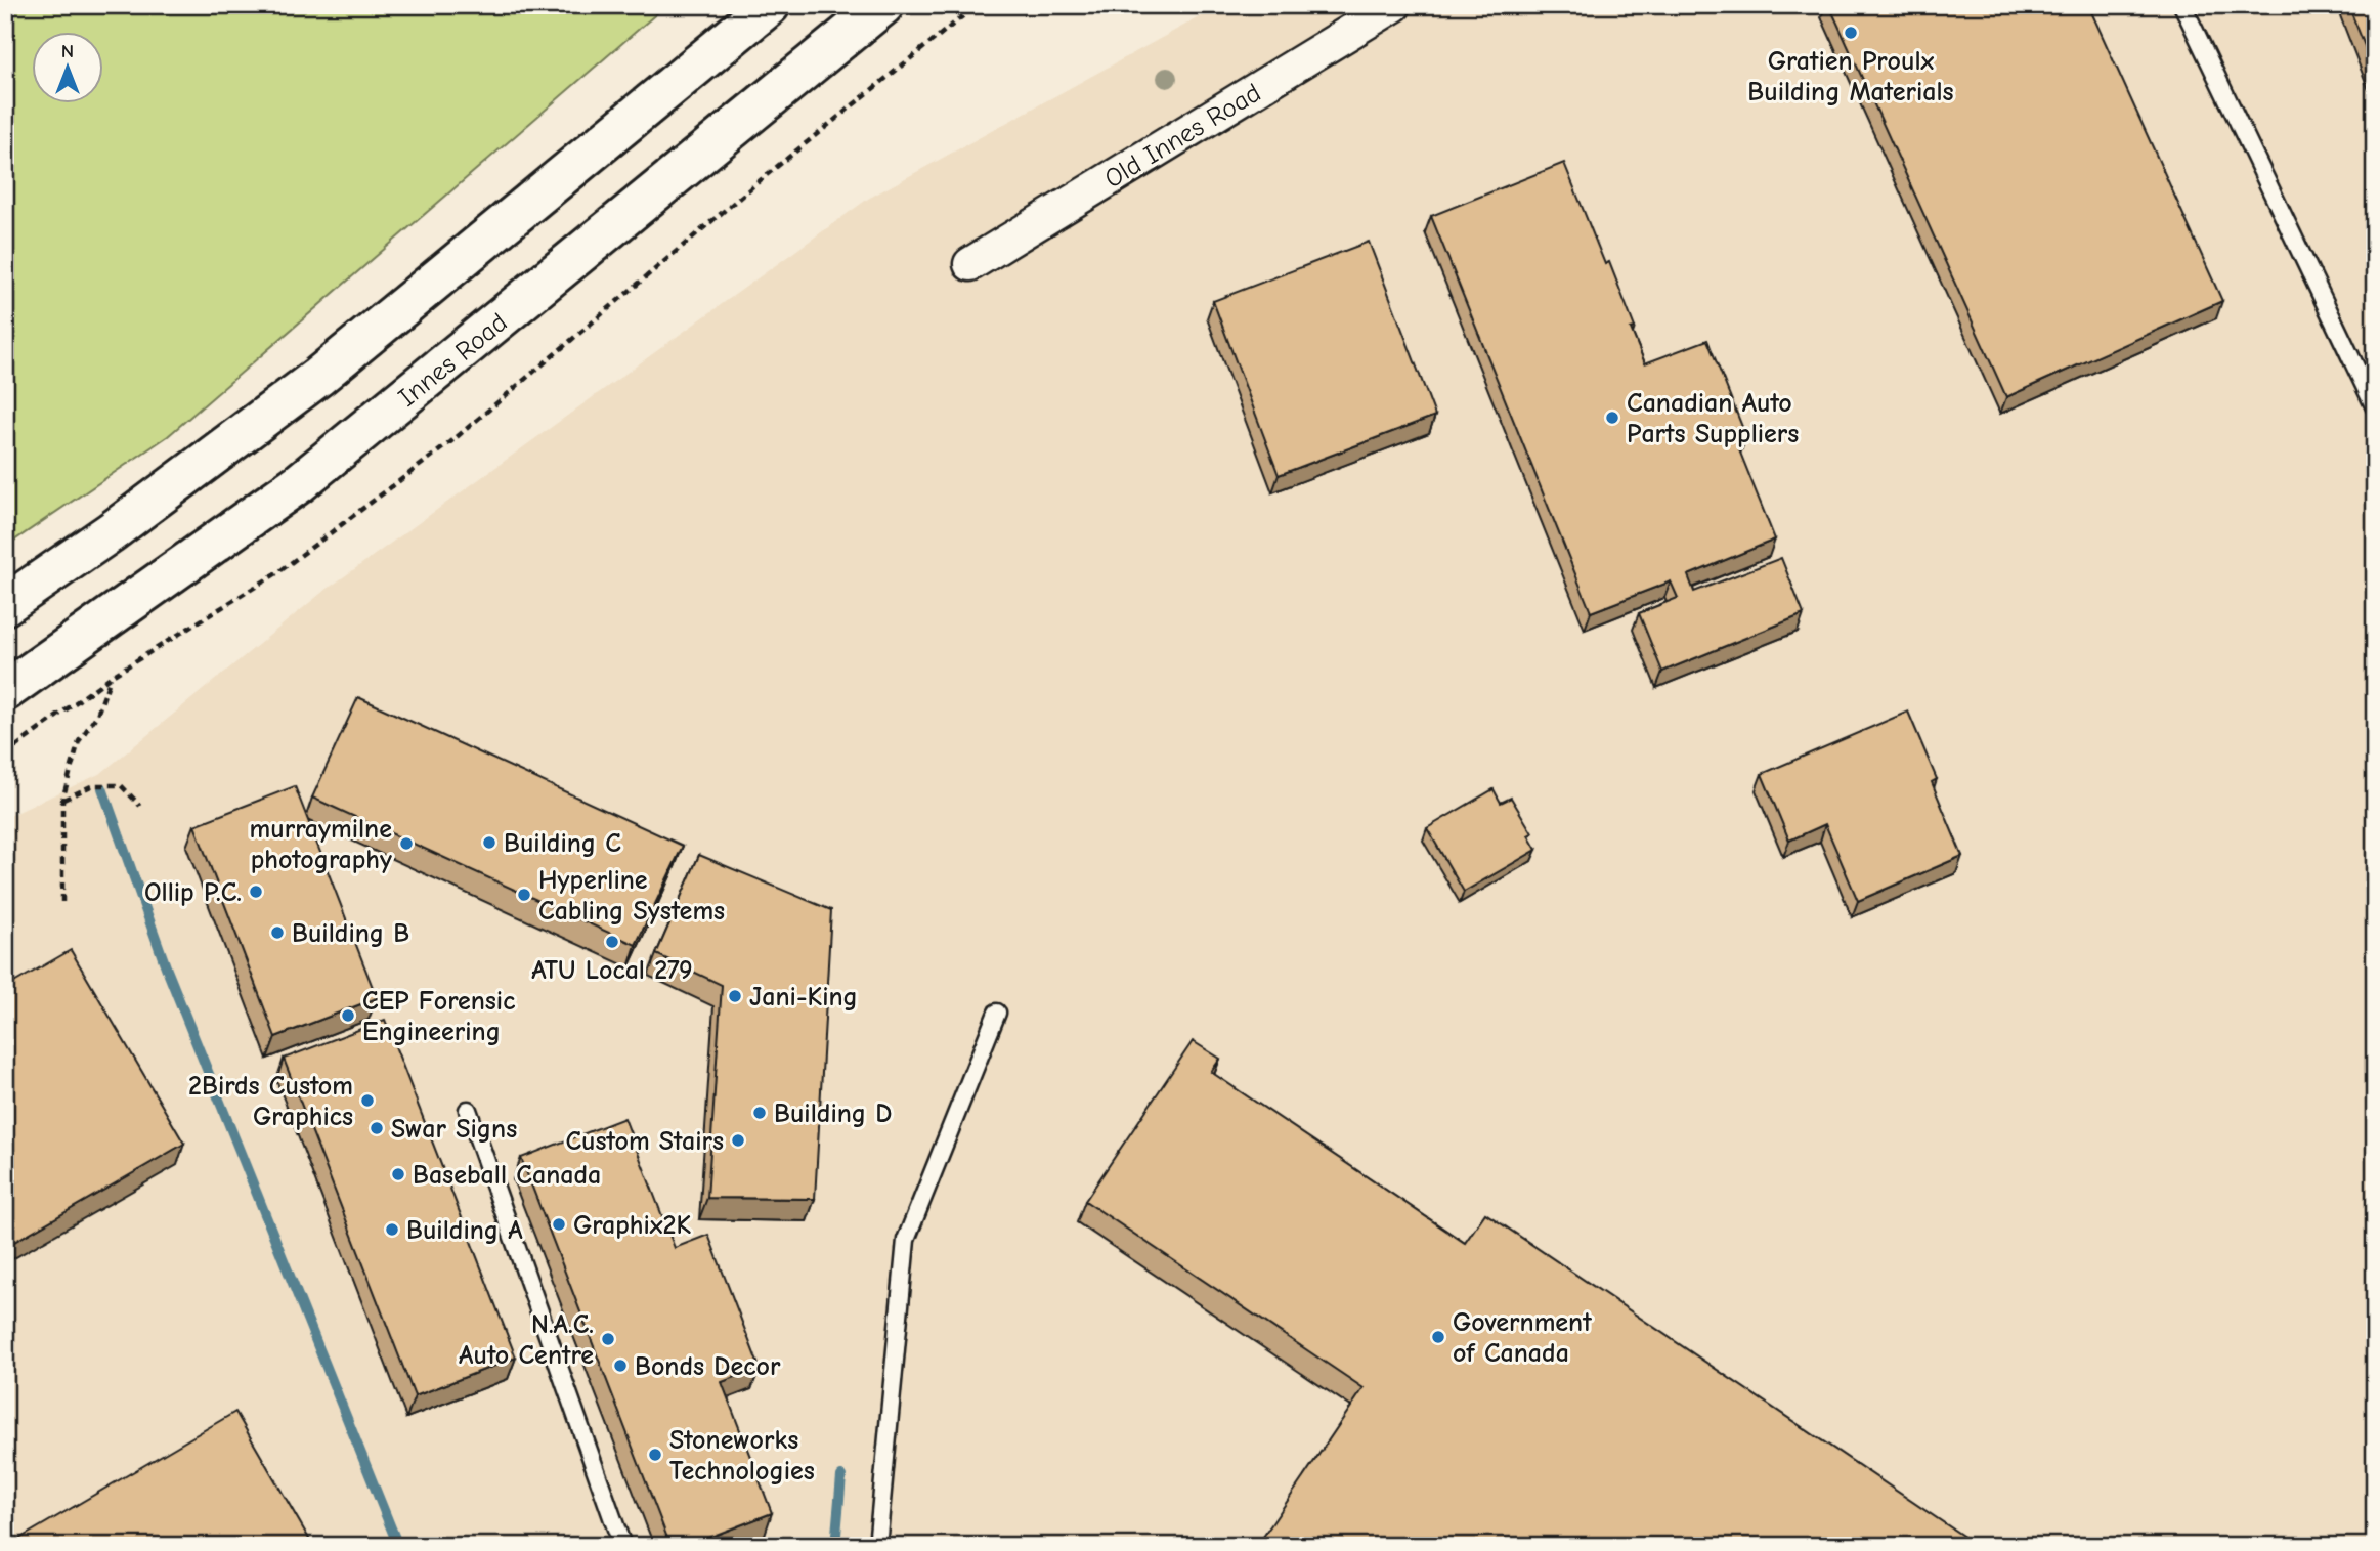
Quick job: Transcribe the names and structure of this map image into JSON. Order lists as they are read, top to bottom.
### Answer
{
  "streets": {
    "main road": ["Innes Road"],
    "street": ["Old Innes Road"]
  },
  "places": [
    "Gratien Proulx Building Materials",
    "Canadian Auto Parts Suppliers",
    "Building C",
    "murraymilne photography",
    "Ollip P.C.",
    "Hyperline Cabling Systems",
    "Building B",
    "ATU Local 279",
    "Jani-King",
    "CEP Forensic Engineering",
    "2Birds Custom Graphics",
    "Building D",
    "Swar Signs",
    "Custom Stairs",
    "Baseball Canada",
    "Graphix2K",
    "Building A",
    "Government of Canada",
    "N.A.C. Auto Centre",
    "Bonds Decor",
    "Stoneworks Technologies"
  ],
  "north": "top"
}
